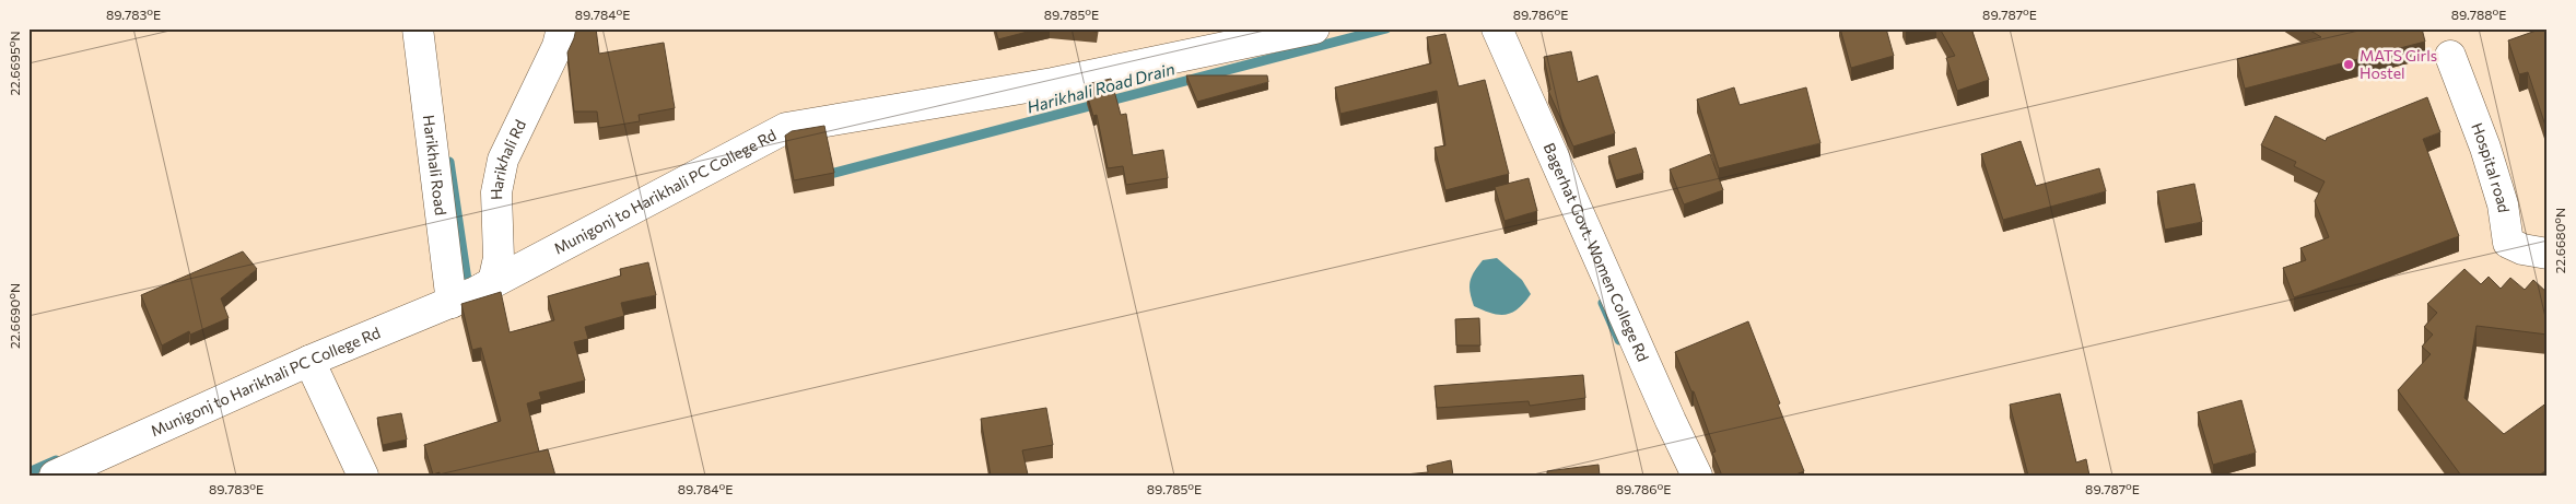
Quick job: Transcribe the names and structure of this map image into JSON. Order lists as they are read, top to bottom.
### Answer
{
  "streets": {
    "street": [
      "Harikhali Rd",
      "Harikhali Road",
      "Hospital road",
      "Munigonj to Harikhali PC College Rd",
      "Bagerhat Govt. Women College Rd"
    ]
  },
  "crossings": [
    ["Harikhali Rd", "Harikhali Road"],
    ["Harikhali Rd", "Munigonj to Harikhali PC College Rd"],
    ["Harikhali Road", "Munigonj to Harikhali PC College Rd"]
  ],
  "water": ["Harikhali Road Drain"],
  "places": ["MATS Girls Hostel"],
  "coordinates": [
    "89.783°E",
    "89.784°E",
    "89.785°E",
    "89.786°E",
    "89.787°E",
    "89.788°E",
    "22.6695°N",
    "22.6680°N",
    "22.6690°N"
  ]
}
